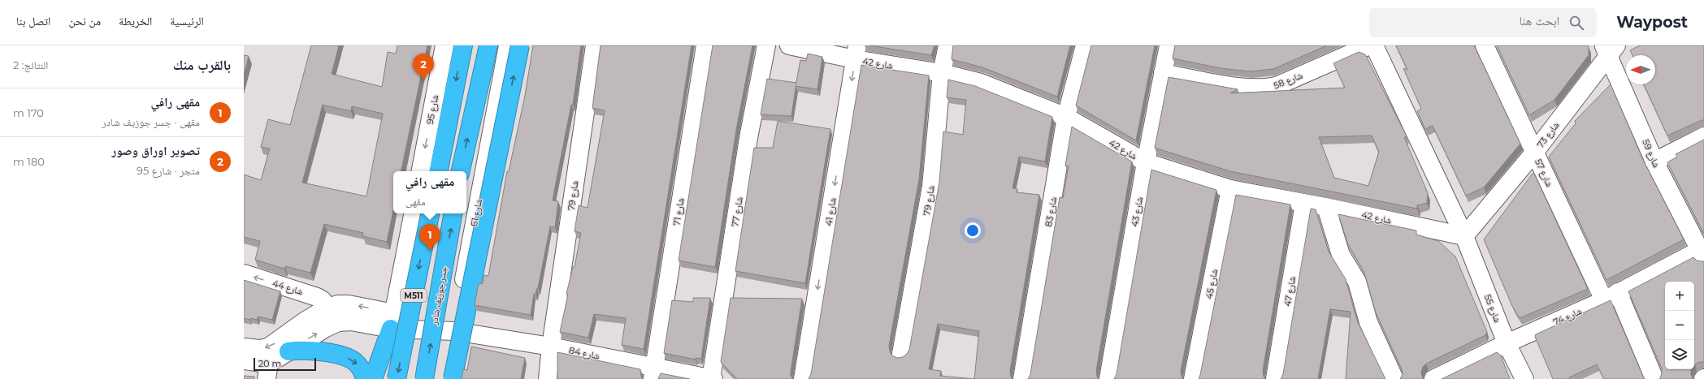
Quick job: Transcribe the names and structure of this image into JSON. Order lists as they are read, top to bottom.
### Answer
{
  "streets": {
    "highway": ["M511", "جسر جوزيف شادر"],
    "street": [
      "شارع 42",
      "شارع 58",
      "شارع 95",
      "شارع 73",
      "شارع 59",
      "شارع 57",
      "شارع 79",
      "شارع 71",
      "شارع 77",
      "شارع 41",
      "شارع 83",
      "شارع 43",
      "شارع 61",
      "شارع 45",
      "شارع 44",
      "شارع 47",
      "شارع 55",
      "شارع 74",
      "شارع 84"
    ]
  },
  "crossings": [
    ["شارع 42", "شارع 73"],
    ["شارع 42", "شارع 79"],
    ["شارع 42", "شارع 41"],
    ["شارع 42", "شارع 83"],
    ["شارع 42", "شارع 43"],
    ["شارع 42", "شارع 45"],
    ["شارع 42", "شارع 47"],
    ["شارع 42", "شارع 55"],
    ["شارع 58", "شارع 43"],
    ["شارع 73", "شارع 59"],
    ["شارع 73", "شارع 57"],
    ["شارع 73", "شارع 55"],
    ["شارع 59", "شارع 74"],
    ["شارع 57", "شارع 74"],
    ["شارع 79", "شارع 84"],
    ["شارع 71", "شارع 84"],
    ["شارع 77", "شارع 84"],
    ["شارع 61", "شارع 84"],
    ["شارع 55", "شارع 74"]
  ],
  "one_way": ["شارع 95", "شارع 41", "شارع 44"],
  "scale_bar": "20 m",
  "north": "left",
  "page": {
    "header": "Waypost",
    "search": "ابحث هنا",
    "nav": [
      "الرئيسية",
      "الخريطة",
      "من نحن",
      "اتصل بنا"
    ],
    "heading": ["بالقرب منك", "النتائج: 2"],
    "pins": ["2", "1"],
    "list": [
      {
        "mark": "1",
        "name": "مقهى رافي",
        "note": "مقهى · جسر جوزيف شادر",
        "value": "170 m"
      },
      {
        "mark": "2",
        "name": "تصوير اوراق وصور",
        "note": "متجر · شارع 95",
        "value": "180 m"
      }
    ],
    "popup": ["مقهى رافي", "مقهى"],
    "map_buttons": ["+", "−"],
    "scale": "20 m"
  }
}
